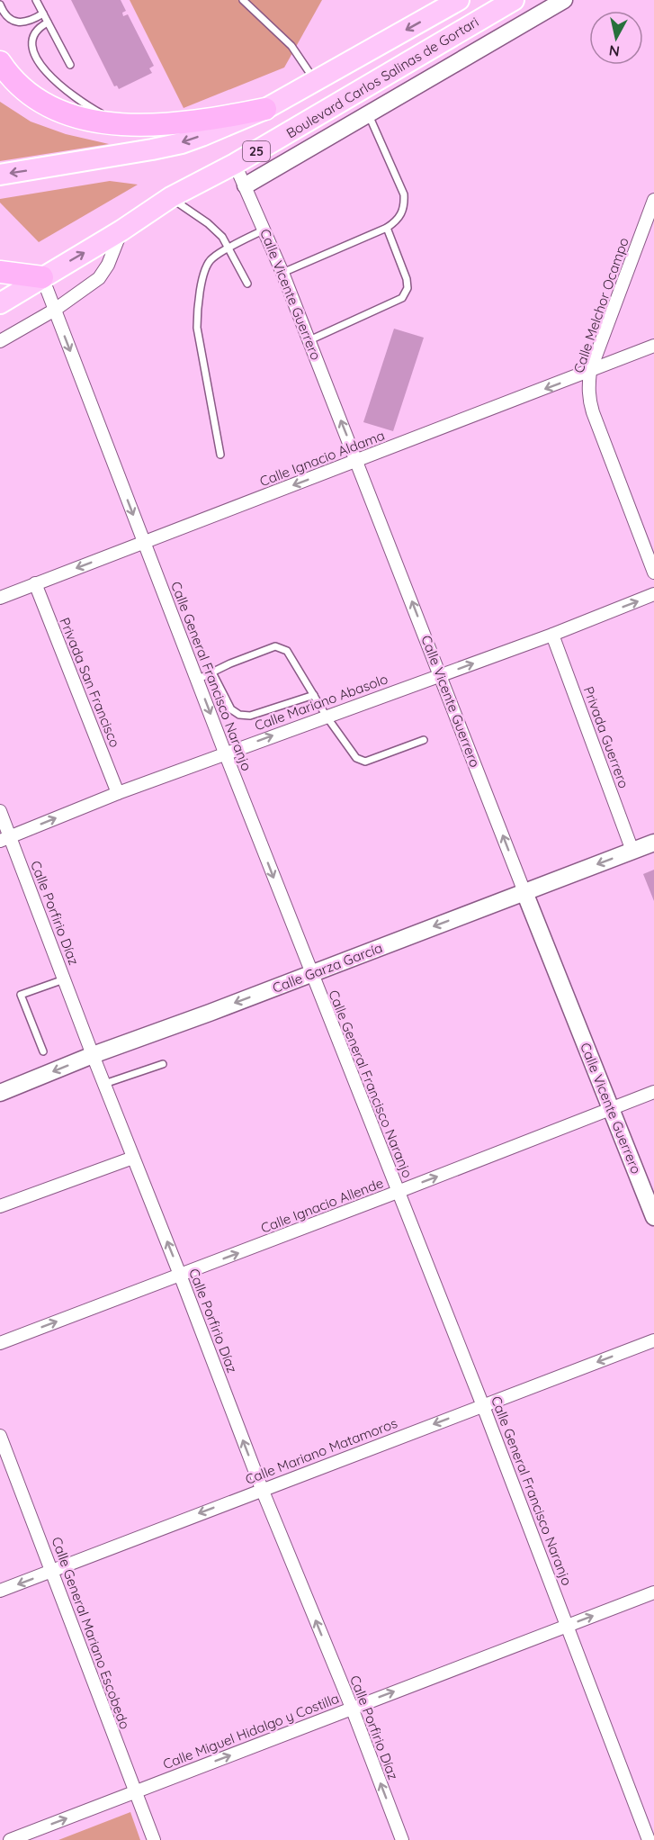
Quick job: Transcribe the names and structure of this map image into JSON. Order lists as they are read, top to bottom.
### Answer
{
  "streets": {
    "main road": ["Boulevard Carlos Salinas de Gortari", "25"],
    "street": [
      "Calle Vicente Guerrero",
      "Calle Melchor Ocampo",
      "Calle Ignacio Aldama",
      "Calle General Francisco Naranjo",
      "Privada San Francisco",
      "Calle Mariano Abasolo",
      "Privada Guerrero",
      "Calle Porfirio Díaz",
      "Calle Garza García",
      "Calle Ignacio Allende",
      "Calle Mariano Matamoros",
      "Calle General Mariano Escobedo",
      "Calle Miguel Hidalgo y Costilla"
    ]
  },
  "crossings": [
    ["Boulevard Carlos Salinas de Gortari", "Calle Vicente Guerrero"],
    ["Boulevard Carlos Salinas de Gortari", "Calle General Francisco Naranjo"],
    ["Calle Vicente Guerrero", "Calle Ignacio Aldama"],
    ["Calle Vicente Guerrero", "Calle Mariano Abasolo"],
    ["Calle Vicente Guerrero", "Calle Garza García"],
    ["Calle Vicente Guerrero", "Calle Ignacio Allende"],
    ["Calle Melchor Ocampo", "Calle Ignacio Aldama"],
    ["Calle Ignacio Aldama", "Calle General Francisco Naranjo"],
    ["Calle Ignacio Aldama", "Privada San Francisco"],
    ["Calle General Francisco Naranjo", "Calle Mariano Abasolo"],
    ["Calle General Francisco Naranjo", "Calle Garza García"],
    ["Calle General Francisco Naranjo", "Calle Ignacio Allende"],
    ["Calle General Francisco Naranjo", "Calle Mariano Matamoros"],
    ["Calle General Francisco Naranjo", "Calle Miguel Hidalgo y Costilla"],
    ["Privada San Francisco", "Calle Mariano Abasolo"],
    ["Calle Mariano Abasolo", "Privada Guerrero"],
    ["Calle Mariano Abasolo", "Calle Porfirio Díaz"],
    ["Privada Guerrero", "Calle Garza García"],
    ["Calle Porfirio Díaz", "Calle Garza García"],
    ["Calle Porfirio Díaz", "Calle Ignacio Allende"],
    ["Calle Porfirio Díaz", "Calle Mariano Matamoros"],
    ["Calle Porfirio Díaz", "Calle Miguel Hidalgo y Costilla"],
    ["Calle Mariano Matamoros", "Calle General Mariano Escobedo"],
    ["Calle General Mariano Escobedo", "Calle Miguel Hidalgo y Costilla"]
  ],
  "one_way": [
    "Calle Vicente Guerrero",
    "Calle Ignacio Aldama",
    "Calle Mariano Abasolo",
    "Calle Porfirio Díaz",
    "Calle Garza García",
    "Calle Ignacio Allende",
    "Calle Mariano Matamoros",
    "Calle Miguel Hidalgo y Costilla"
  ],
  "north": "bottom"
}
